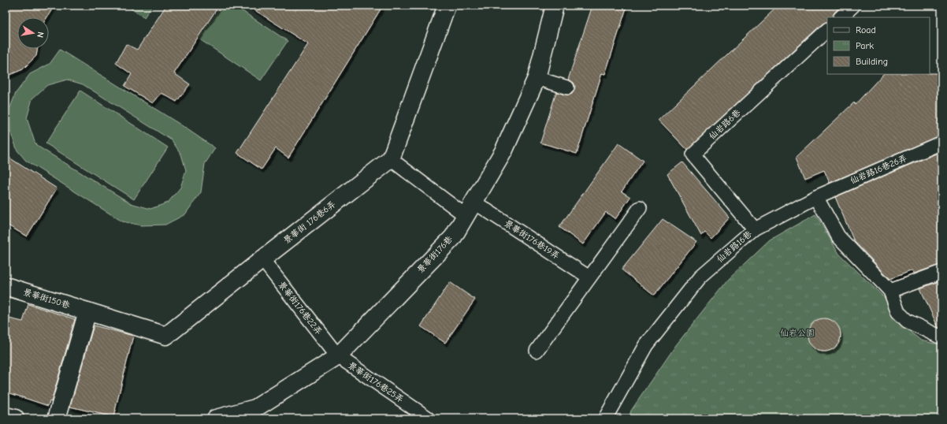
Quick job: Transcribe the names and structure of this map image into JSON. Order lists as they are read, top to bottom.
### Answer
{
  "streets": {
    "street": ["景華街 176巷6弄", "景華街176巷", "景華街150巷"],
    "lane": [
      "仙岩路6巷",
      "仙岩路16巷26弄",
      "景華街176巷19弄",
      "仙岩路16巷",
      "景華街176巷22弄",
      "景華街176巷25弄"
    ]
  },
  "crossings": [
    ["仙岩路6巷", "仙岩路16巷"],
    ["仙岩路16巷26弄", "仙岩路16巷"],
    ["景華街 176巷6弄", "景華街176巷19弄"],
    ["景華街 176巷6弄", "景華街150巷"],
    ["景華街 176巷6弄", "景華街176巷22弄"],
    ["景華街176巷19弄", "景華街176巷"],
    ["景華街176巷", "景華街176巷22弄"],
    ["景華街176巷", "景華街176巷25弄"],
    ["景華街176巷22弄", "景華街176巷25弄"]
  ],
  "parks": ["仙岩公園"],
  "legend": ["Road", "Park", "Building"],
  "north": "right"
}
